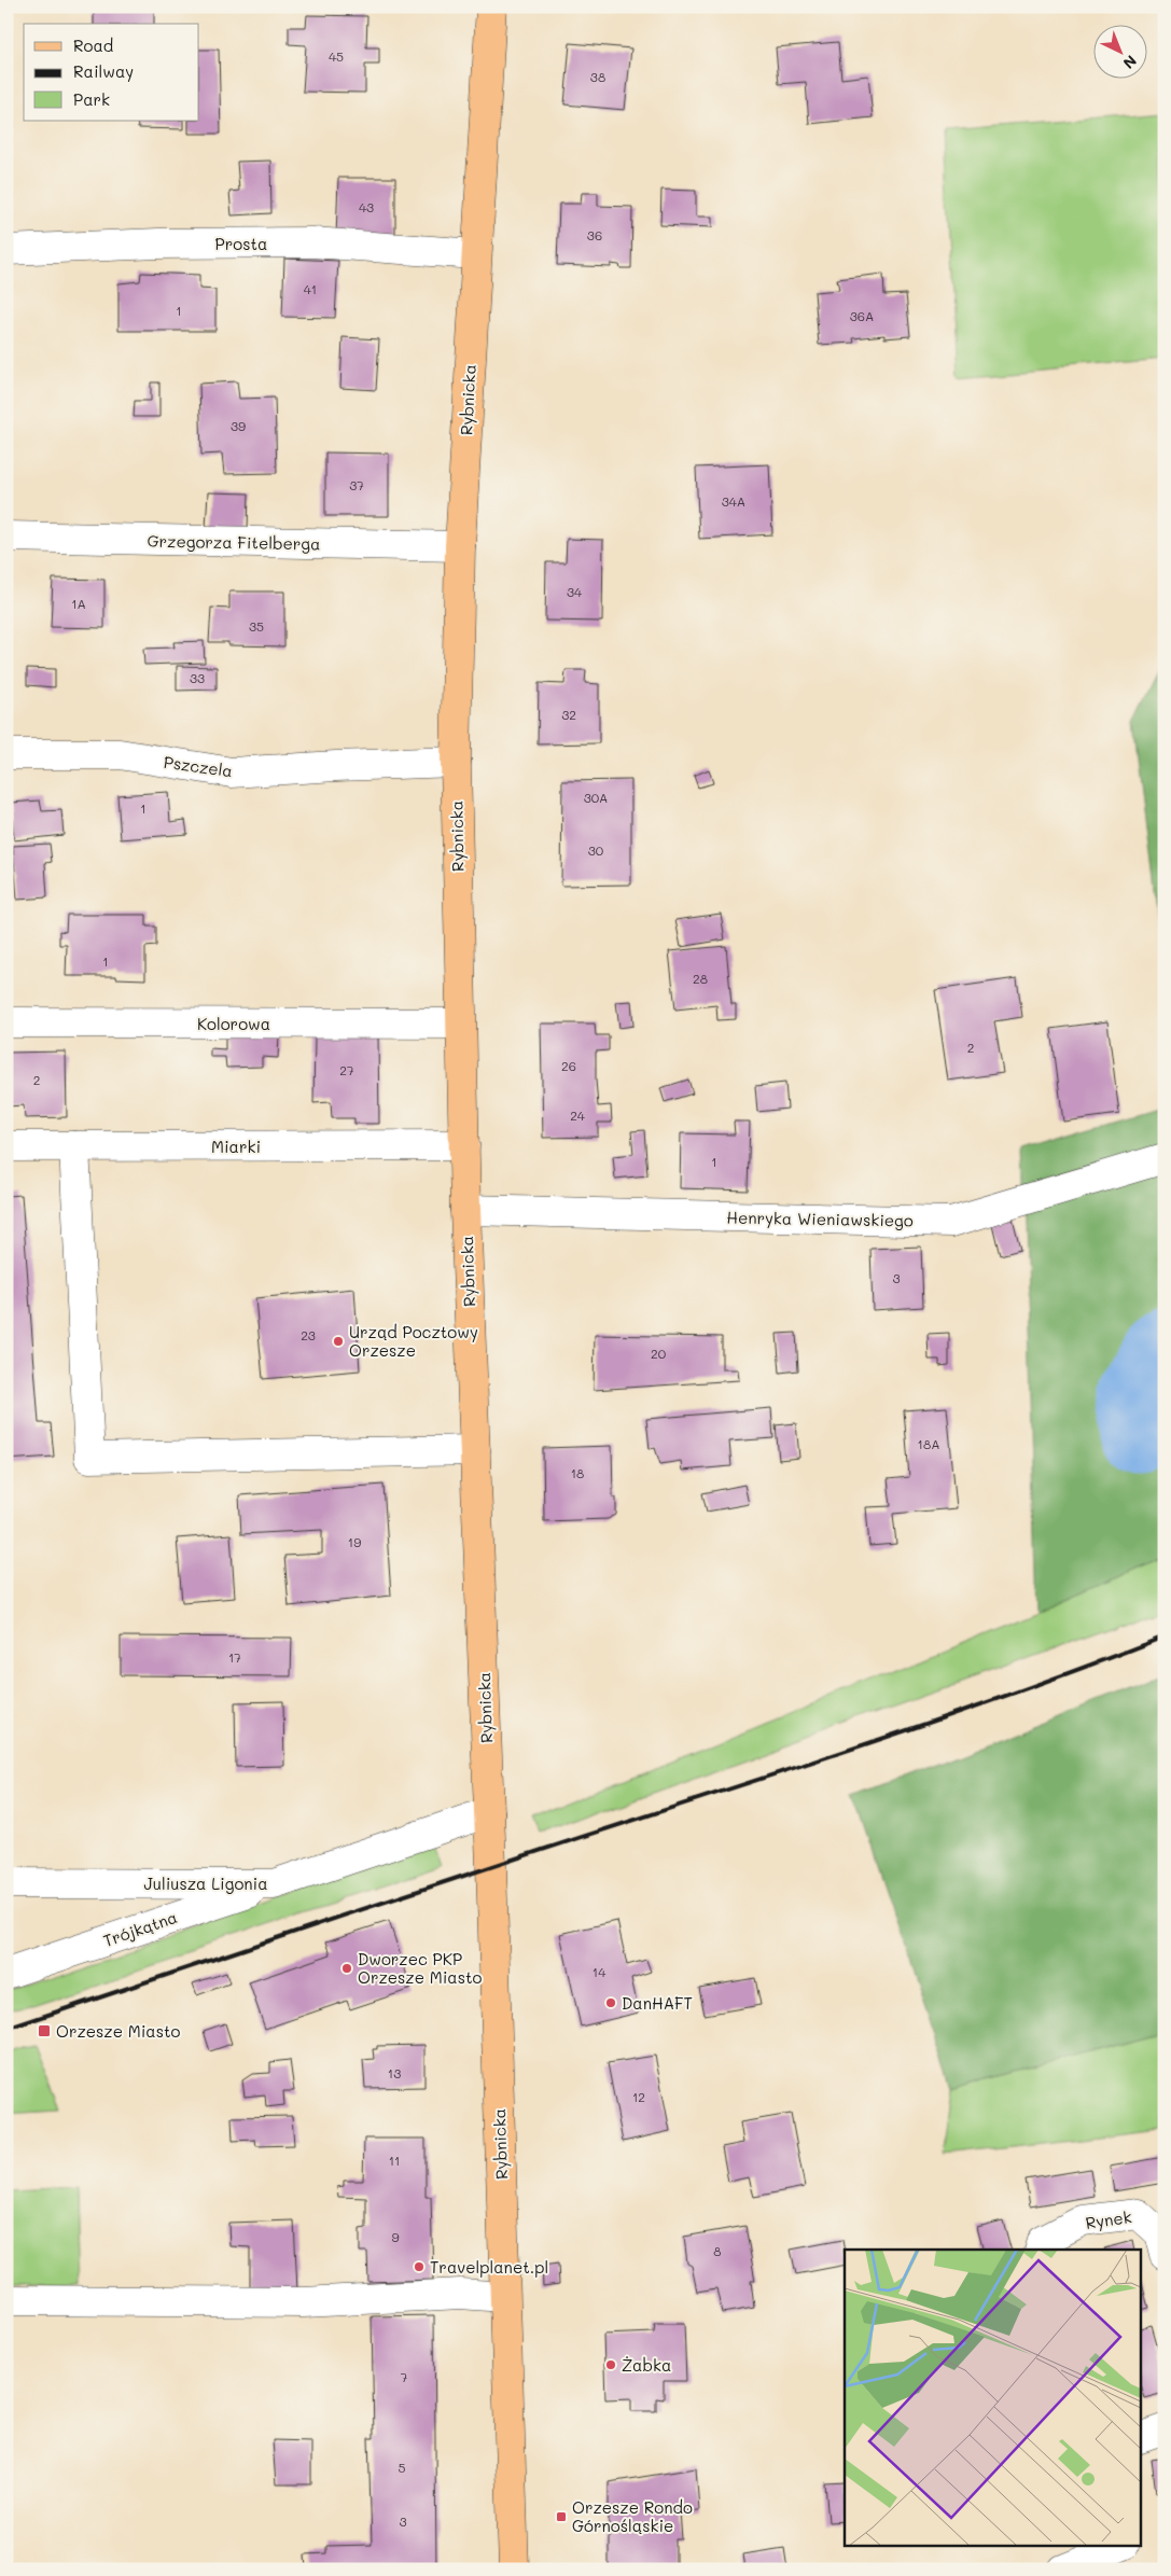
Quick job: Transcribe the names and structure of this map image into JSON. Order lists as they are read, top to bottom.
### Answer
{
  "streets": {
    "main road": ["Rybnicka"],
    "street": [
      "Prosta",
      "Grzegorza Fitelberga",
      "Pszczela",
      "Kolorowa",
      "Miarki",
      "Henryka Wieniawskiego",
      "Juliusza Ligonia",
      "Trójkątna",
      "Rynek"
    ]
  },
  "crossings": [
    ["Prosta", "Rybnicka"],
    ["Rybnicka", "Grzegorza Fitelberga"],
    ["Rybnicka", "Pszczela"],
    ["Rybnicka", "Kolorowa"],
    ["Rybnicka", "Miarki"],
    ["Rybnicka", "Henryka Wieniawskiego"],
    ["Rybnicka", "Juliusza Ligonia"],
    ["Juliusza Ligonia", "Trójkątna"]
  ],
  "places": {
    "other": [
      "Urząd Pocztowy Orzesze",
      "Dworzec PKP Orzesze Miasto",
      "DanHAFT",
      "Travelplanet.pl",
      "Żabka"
    ],
    "transit": ["Orzesze Miasto", "Orzesze Rondo Górnośląskie"]
  },
  "house_numbers": [
    "45",
    "38",
    "43",
    "36",
    "41",
    "1",
    "36A",
    "39",
    "37",
    "34A",
    "34",
    "1A",
    "35",
    "33",
    "32",
    "30A",
    "1",
    "30",
    "1",
    "28",
    "2",
    "26",
    "27",
    "2",
    "24",
    "1",
    "3",
    "23",
    "20",
    "18A",
    "18",
    "19",
    "17",
    "14",
    "13",
    "12",
    "11",
    "9",
    "8",
    "7",
    "5",
    "3"
  ],
  "legend": ["Road", "Railway", "Park"],
  "north": "bottom right"
}
